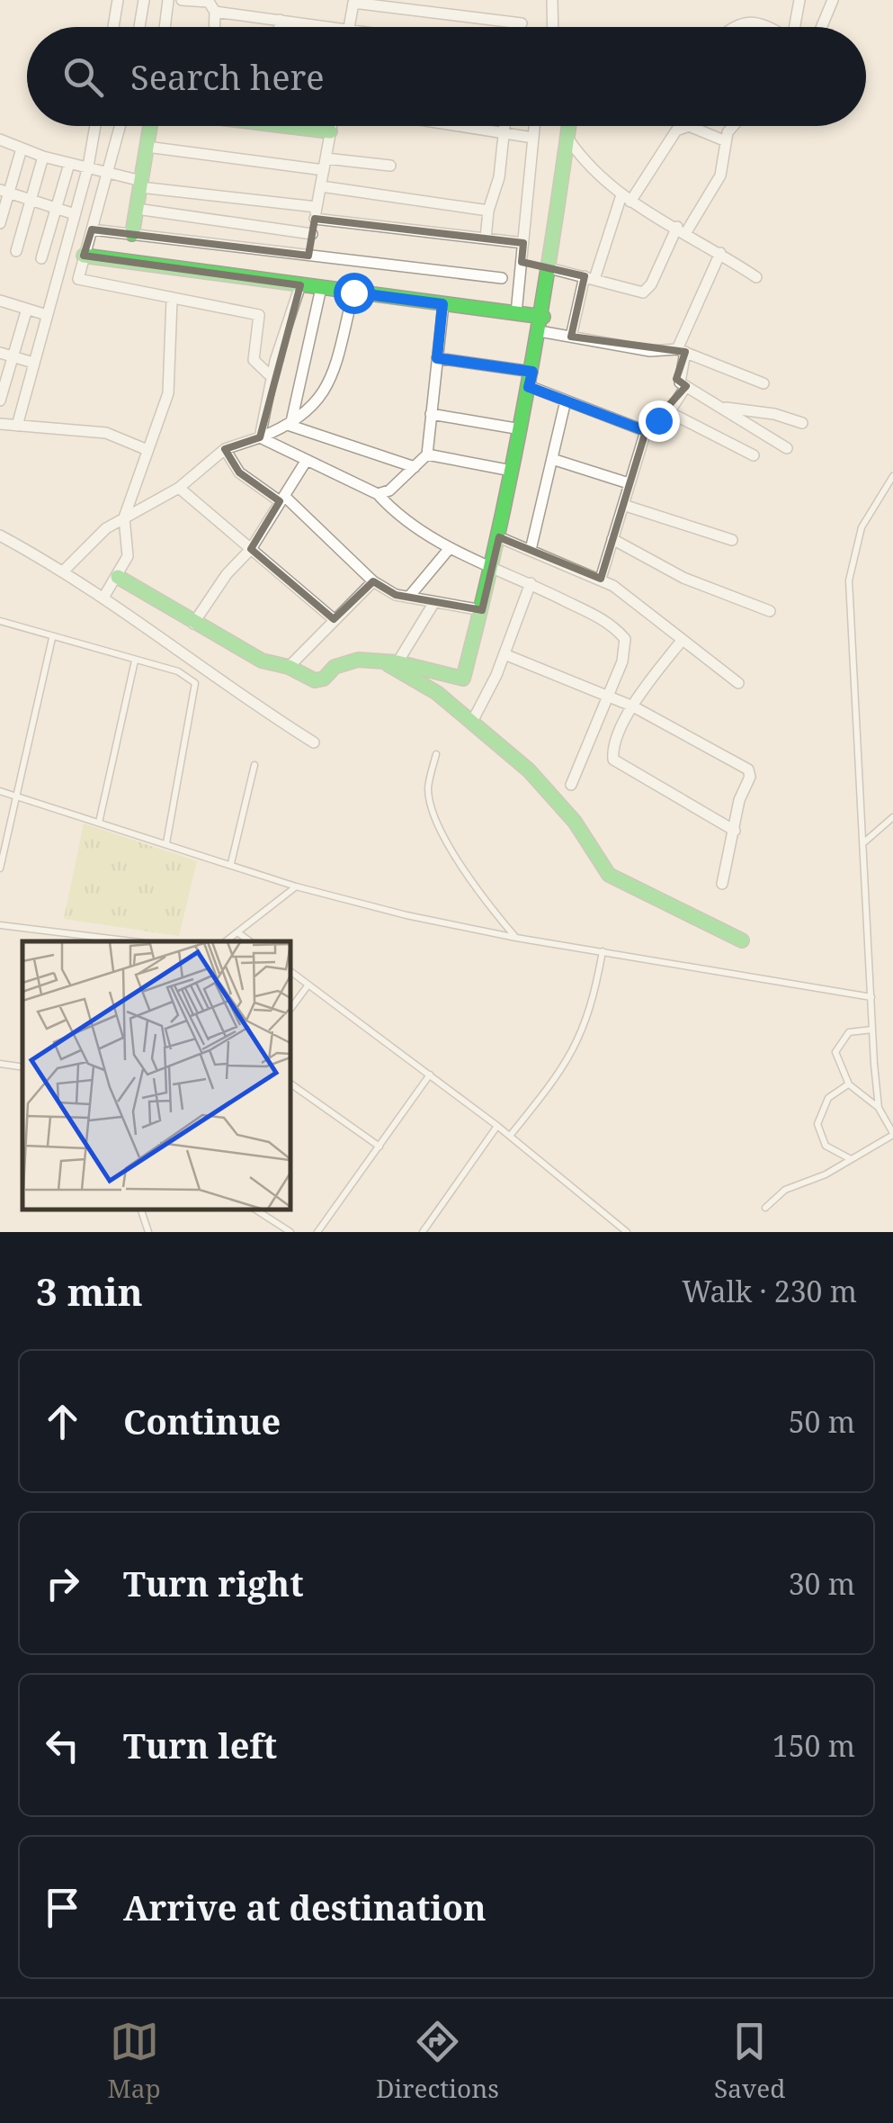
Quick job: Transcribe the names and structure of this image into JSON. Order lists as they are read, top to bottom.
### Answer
{
  "page": {
    "search": "Search here",
    "heading": ["3 min", "Walk · 230 m"],
    "list": [
      ["Continue", "50 m"],
      ["Turn right", "30 m"],
      ["Turn left", "150 m"],
      "Arrive at destination"
    ],
    "nav": ["Map", "Directions", "Saved"]
  }
}
